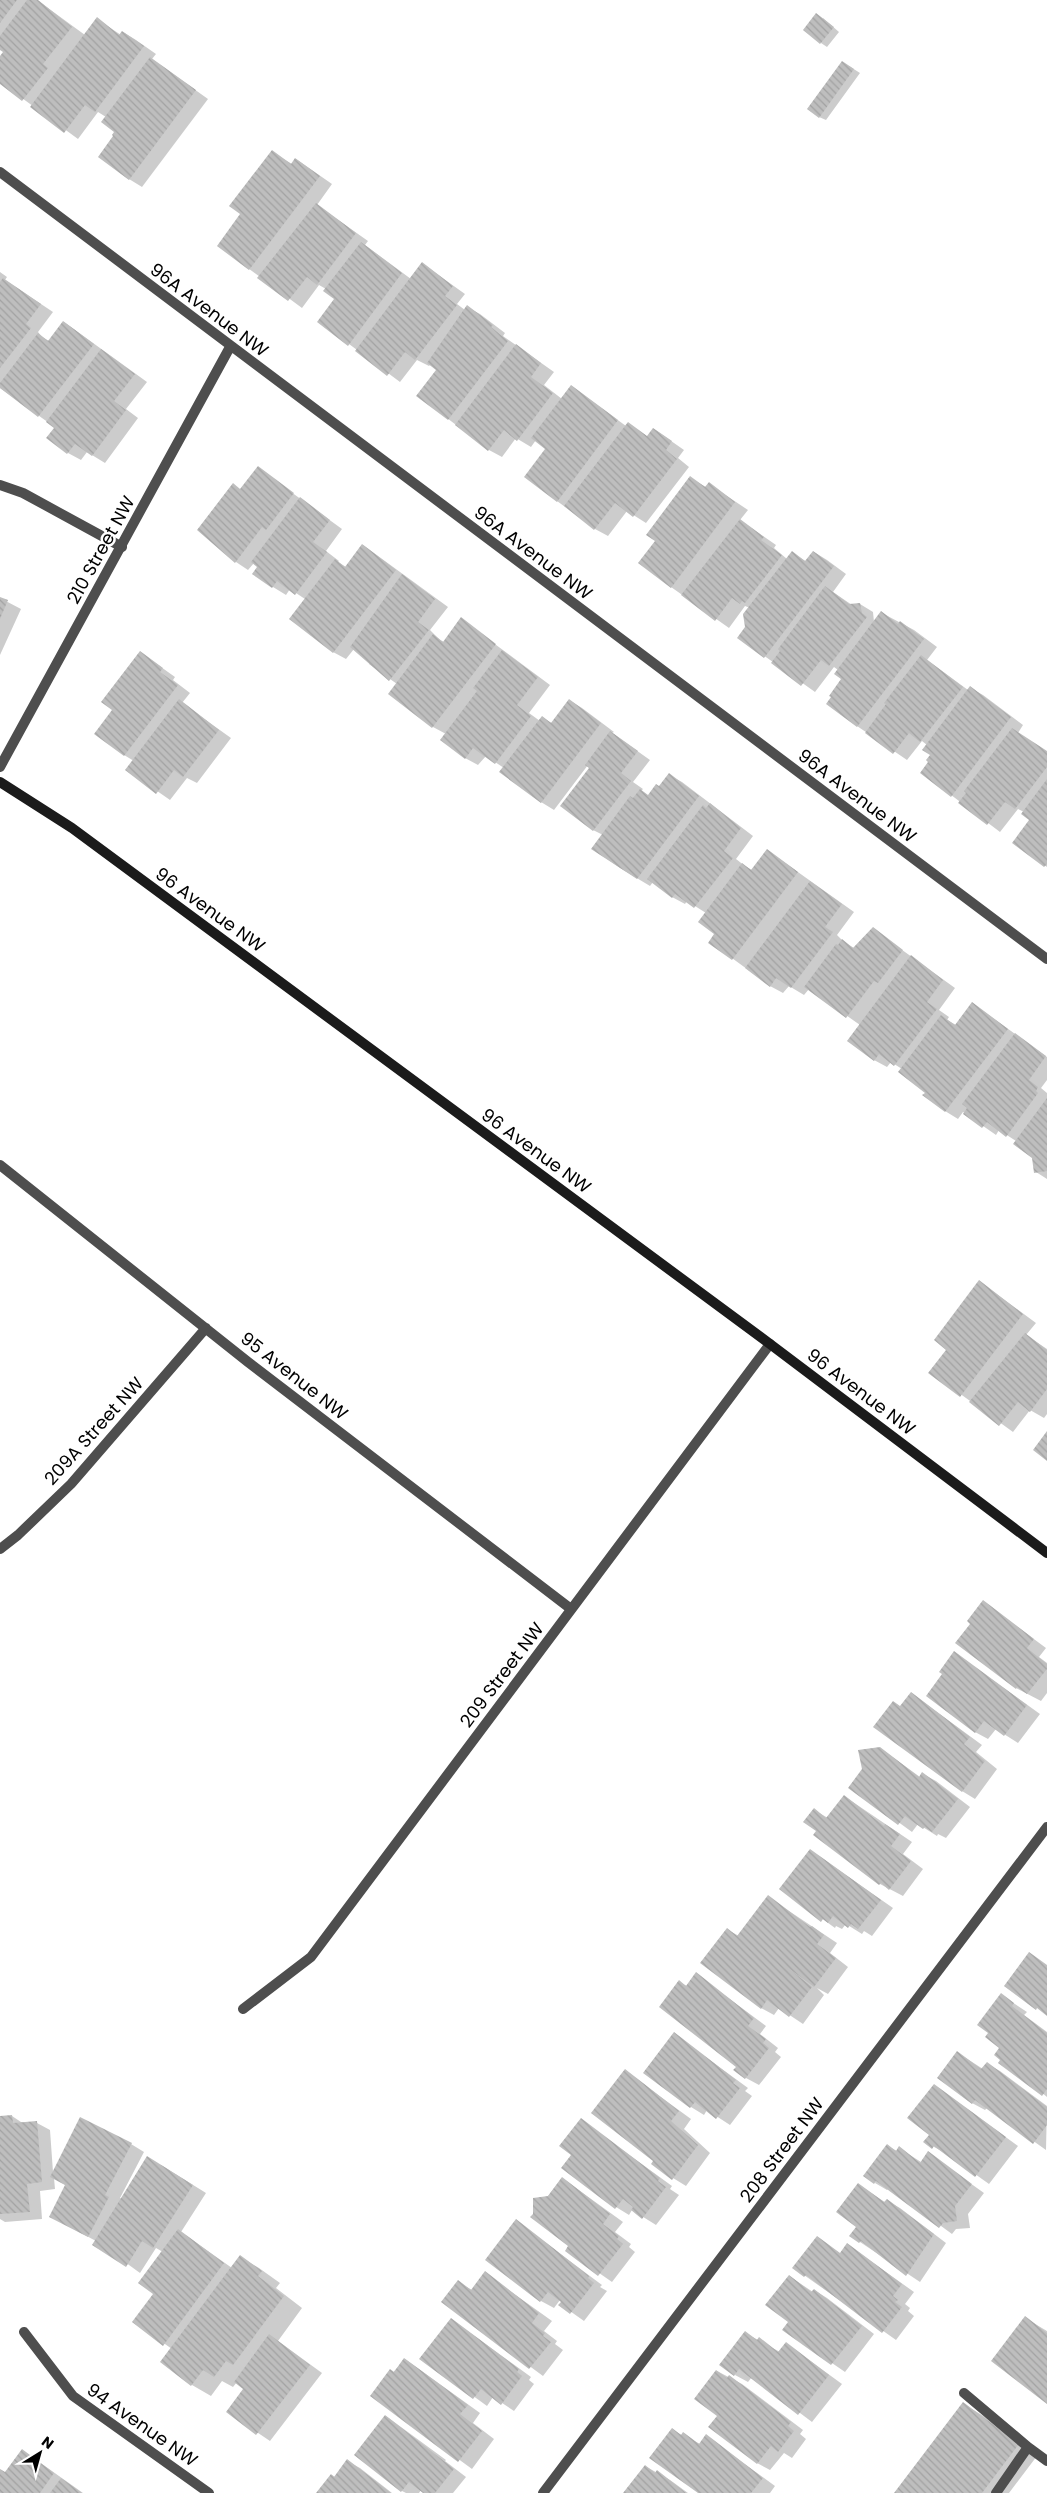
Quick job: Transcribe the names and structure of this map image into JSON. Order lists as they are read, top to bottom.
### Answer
{
  "streets": {
    "street": [
      "96A Avenue NW",
      "210 Street NW",
      "96 Avenue NW",
      "95 Avenue NW",
      "209A Street NW",
      "209 Street NW",
      "208 Street NW",
      "94 Avenue NW"
    ]
  },
  "crossings": [
    ["96A Avenue NW", "210 Street NW"],
    ["96 Avenue NW", "209 Street NW"],
    ["95 Avenue NW", "209A Street NW"],
    ["95 Avenue NW", "209 Street NW"]
  ],
  "north": "top right"
}
